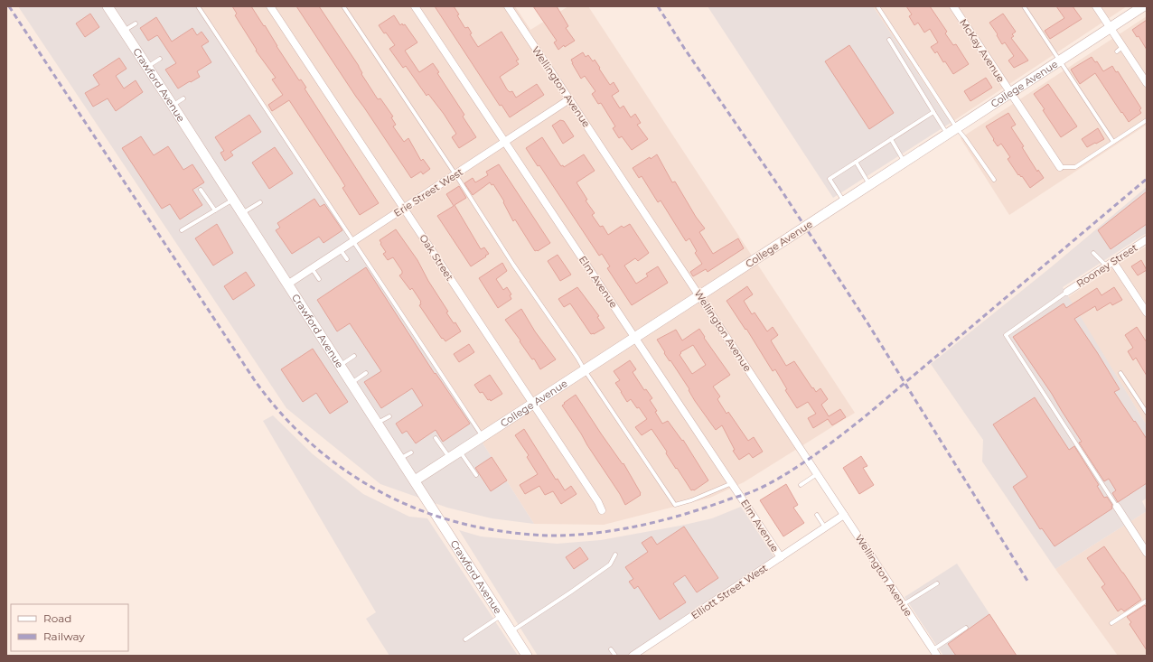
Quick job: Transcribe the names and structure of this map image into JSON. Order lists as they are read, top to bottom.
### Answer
{
  "streets": {
    "street": [
      "McKay Avenue",
      "College Avenue",
      "Crawford Avenue",
      "Wellington Avenue",
      "Erie Street West",
      "Oak Street",
      "Rooney Street",
      "Elm Avenue",
      "Elliott Street West"
    ]
  },
  "crossings": [
    ["McKay Avenue", "College Avenue"],
    ["College Avenue", "Crawford Avenue"],
    ["College Avenue", "Wellington Avenue"],
    ["College Avenue", "Oak Street"],
    ["College Avenue", "Elm Avenue"],
    ["Crawford Avenue", "Erie Street West"],
    ["Wellington Avenue", "Erie Street West"],
    ["Wellington Avenue", "Elliott Street West"],
    ["Erie Street West", "Oak Street"],
    ["Erie Street West", "Elm Avenue"],
    ["Elm Avenue", "Elliott Street West"]
  ],
  "legend": ["Road", "Railway"]
}
